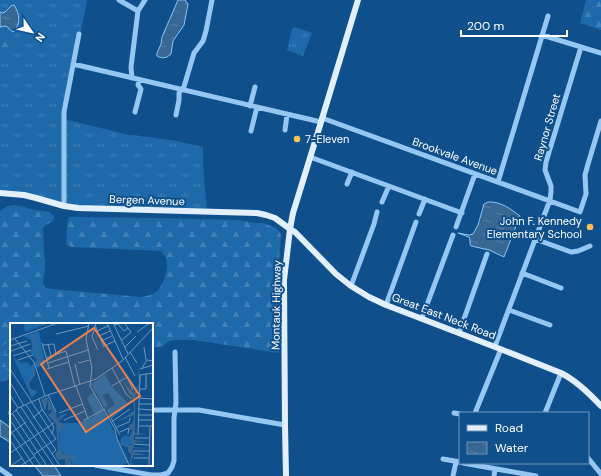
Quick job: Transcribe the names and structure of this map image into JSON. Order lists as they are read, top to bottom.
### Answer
{
  "streets": {
    "main road": ["Bergen Avenue", "Montauk Highway", "Great East Neck Road"],
    "street": ["Raynor Street", "Brookvale Avenue"]
  },
  "crossings": [
    ["Raynor Street", "Brookvale Avenue"],
    ["Raynor Street", "Great East Neck Road"],
    ["Brookvale Avenue", "Montauk Highway"],
    ["Bergen Avenue", "Montauk Highway"],
    ["Bergen Avenue", "Great East Neck Road"],
    ["Montauk Highway", "Great East Neck Road"]
  ],
  "places": ["7-Eleven", "John F. Kennedy Elementary School"],
  "legend": ["Road", "Water"],
  "scale_bar": "200 m",
  "north": "bottom right"
}
